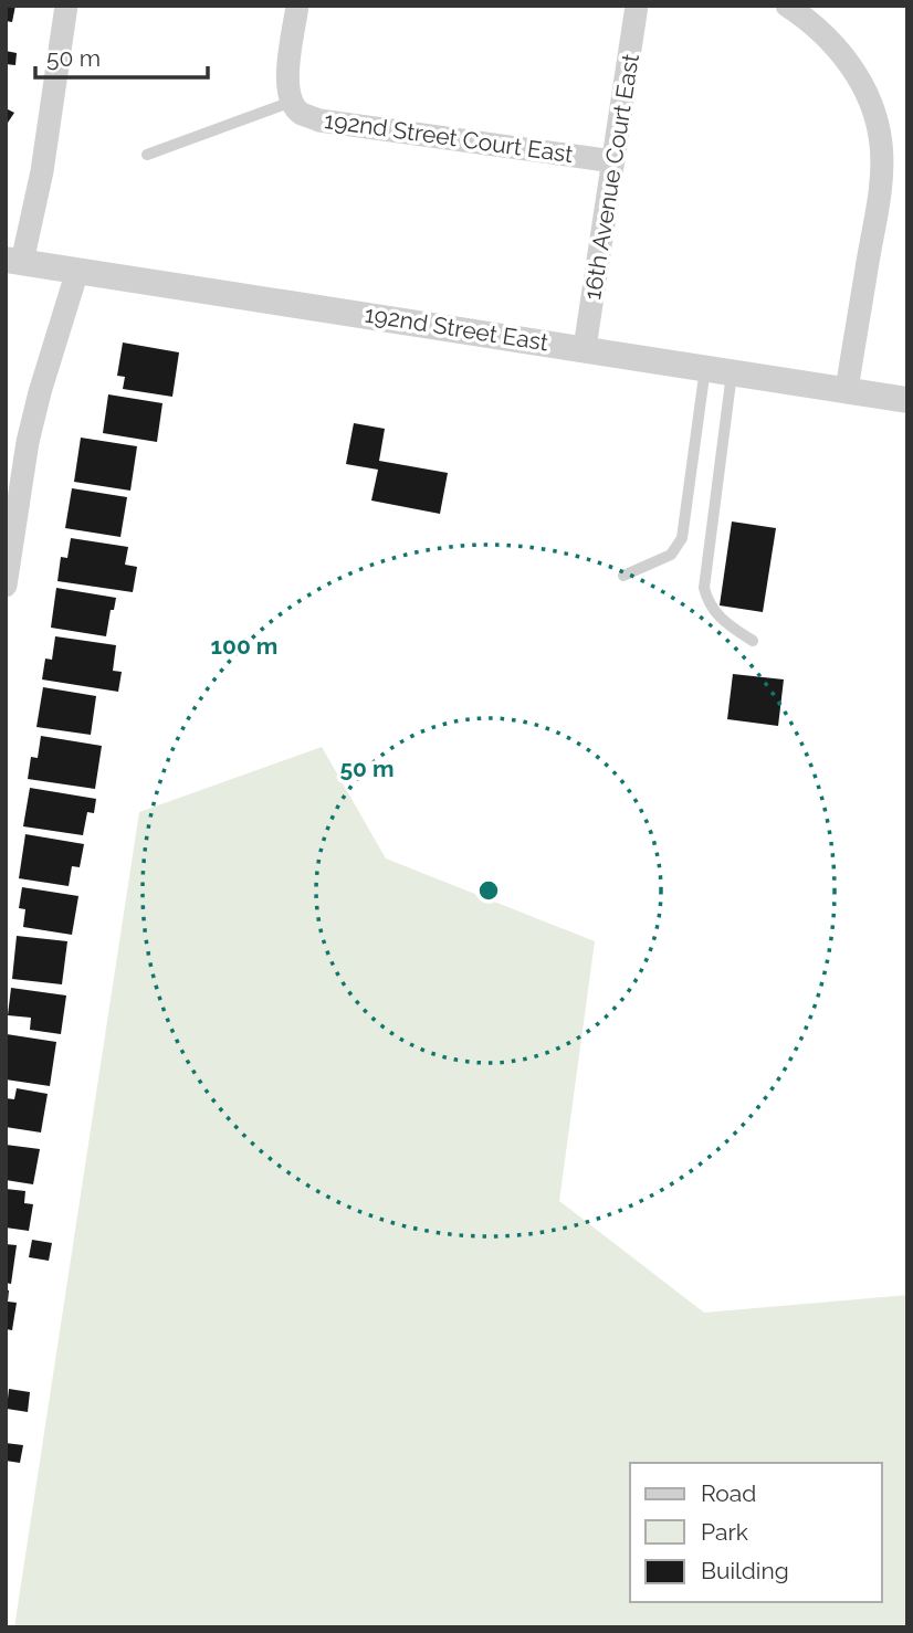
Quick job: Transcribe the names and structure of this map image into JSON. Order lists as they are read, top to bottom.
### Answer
{
  "streets": {
    "street": ["192nd Street Court East", "16th Avenue Court East", "192nd Street East"]
  },
  "crossings": [
    ["192nd Street Court East", "16th Avenue Court East"],
    ["16th Avenue Court East", "192nd Street East"]
  ],
  "legend": ["Road", "Park", "Building"],
  "scale_bar": "50 m",
  "rings": ["100 m", "50 m"]
}
